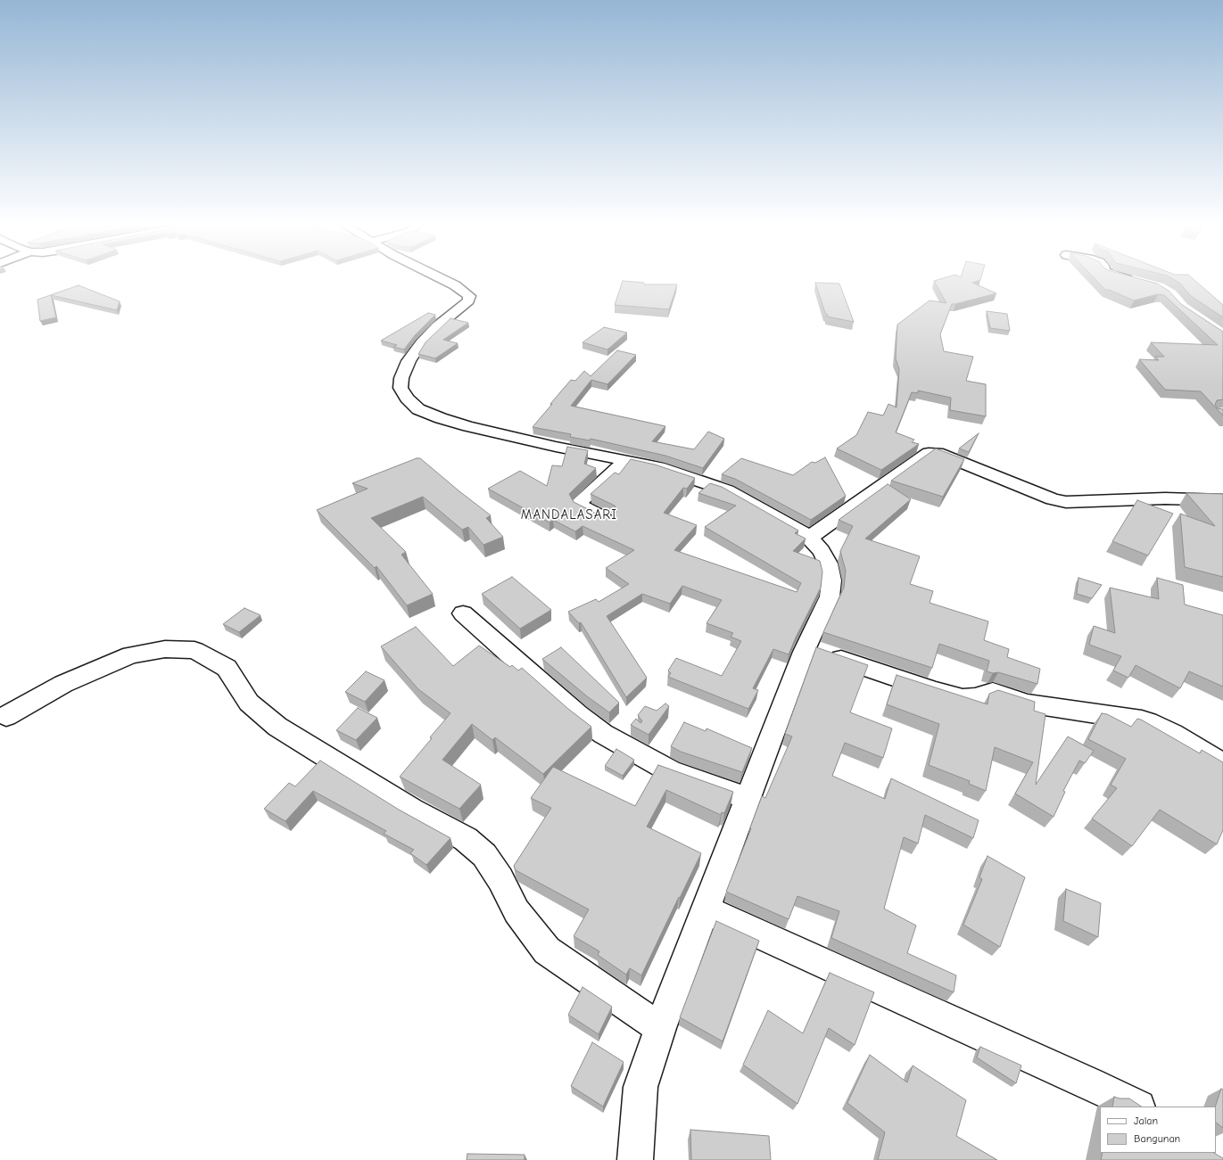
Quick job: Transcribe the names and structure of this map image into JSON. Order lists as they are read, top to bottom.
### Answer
{
  "districts": ["MANDALASARI"],
  "legend": ["Jalan", "Bangunan"]
}
